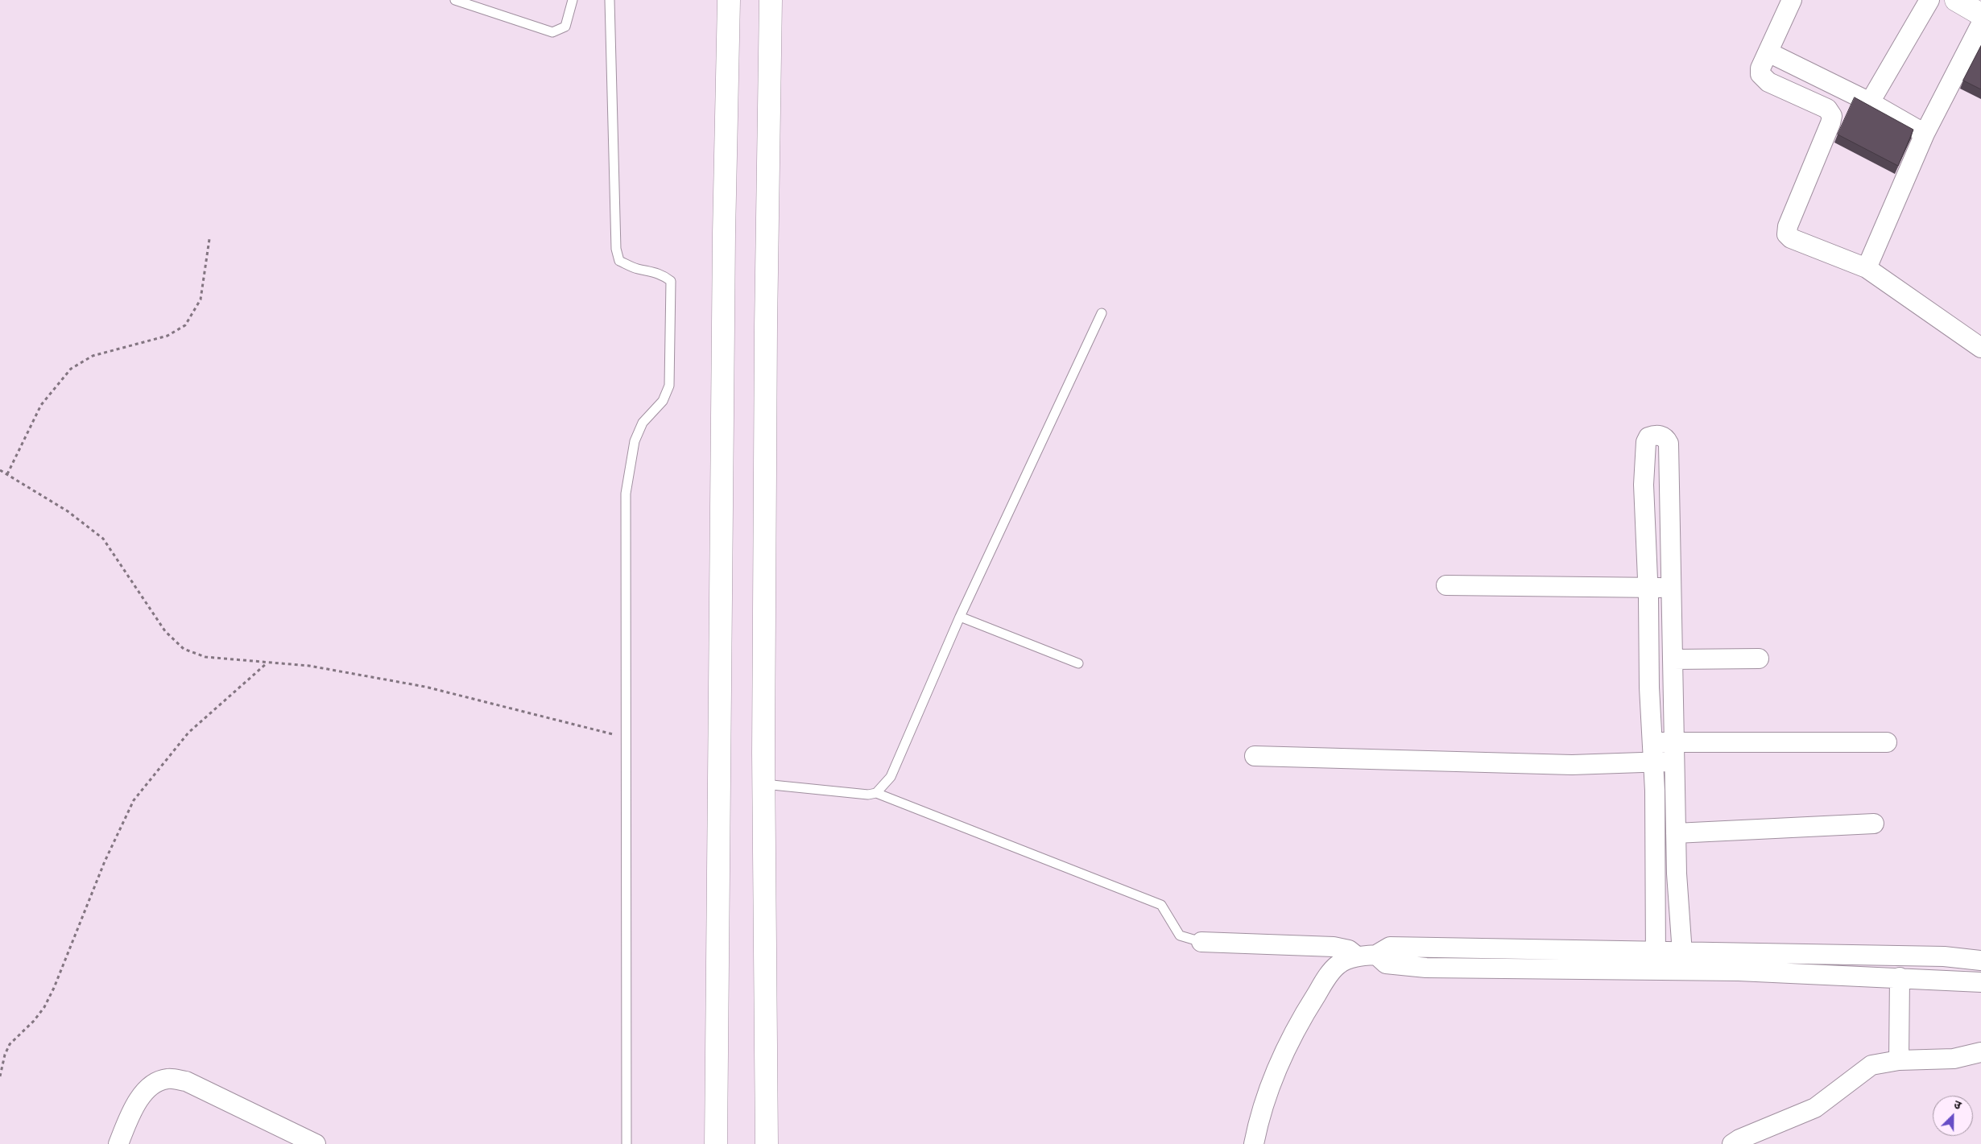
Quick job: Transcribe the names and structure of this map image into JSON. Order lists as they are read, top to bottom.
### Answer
{
  "north": "top right"
}
